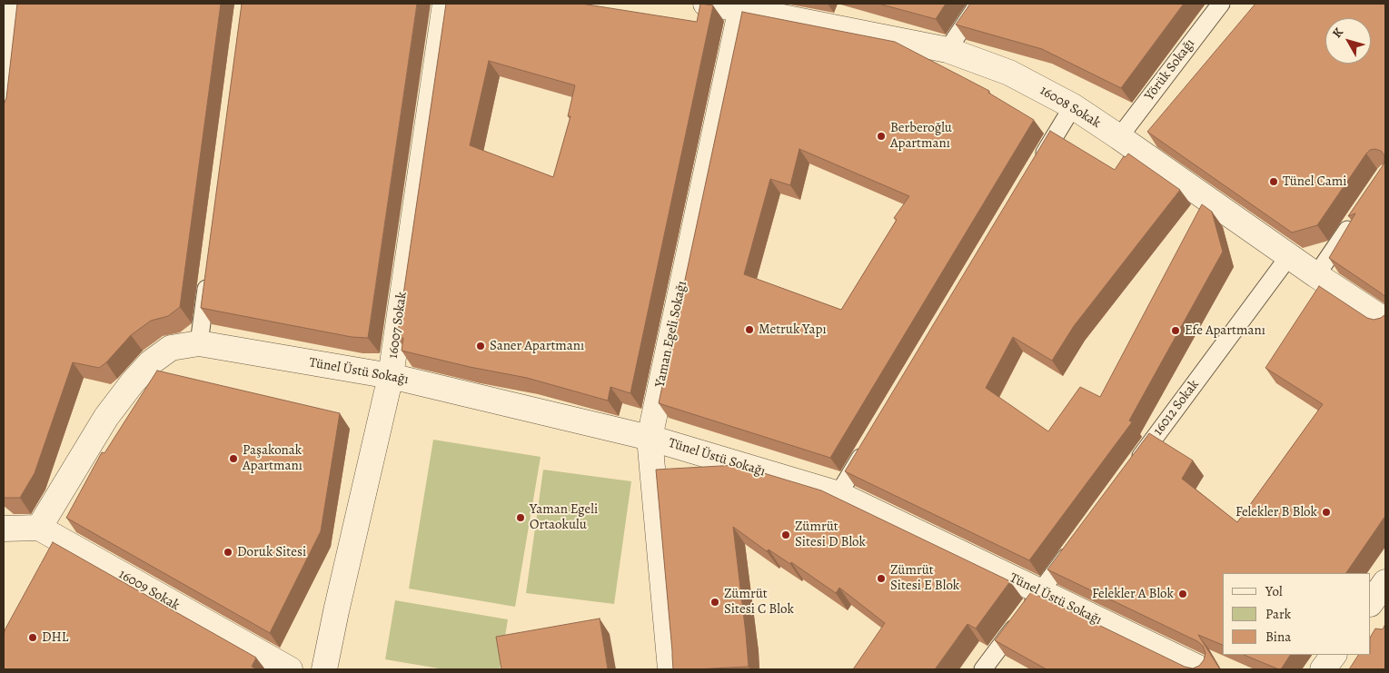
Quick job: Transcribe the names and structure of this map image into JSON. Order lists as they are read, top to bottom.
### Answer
{
  "streets": {
    "street": [
      "16008 Sokak",
      "16007 Sokak",
      "Yaman Egeli Sokağı",
      "Tünel Üstü Sokağı",
      "16009 Sokak"
    ],
    "lane": ["Yörük Sokağı", "16012 Sokak"]
  },
  "crossings": [
    ["Yörük Sokağı", "16008 Sokak"],
    ["16008 Sokak", "Yaman Egeli Sokağı"],
    ["16008 Sokak", "16012 Sokak"],
    ["16007 Sokak", "Tünel Üstü Sokağı"],
    ["Yaman Egeli Sokağı", "Tünel Üstü Sokağı"],
    ["Tünel Üstü Sokağı", "16009 Sokak"]
  ],
  "places": [
    "Berberoğlu Apartmanı",
    "Tünel Cami",
    "Metruk Yapı",
    "Efe Apartmanı",
    "Saner Apartmanı",
    "Paşakonak Apartmanı",
    "Felekler B Blok",
    "Yaman Egeli Ortaokulu",
    "Zümrüt Sitesi D Blok",
    "Doruk Sitesi",
    "Zümrüt Sitesi E Blok",
    "Felekler A Blok",
    "Zümrüt Sitesi C Blok",
    "DHL"
  ],
  "legend": ["Yol", "Park", "Bina"],
  "north": "top left"
}
